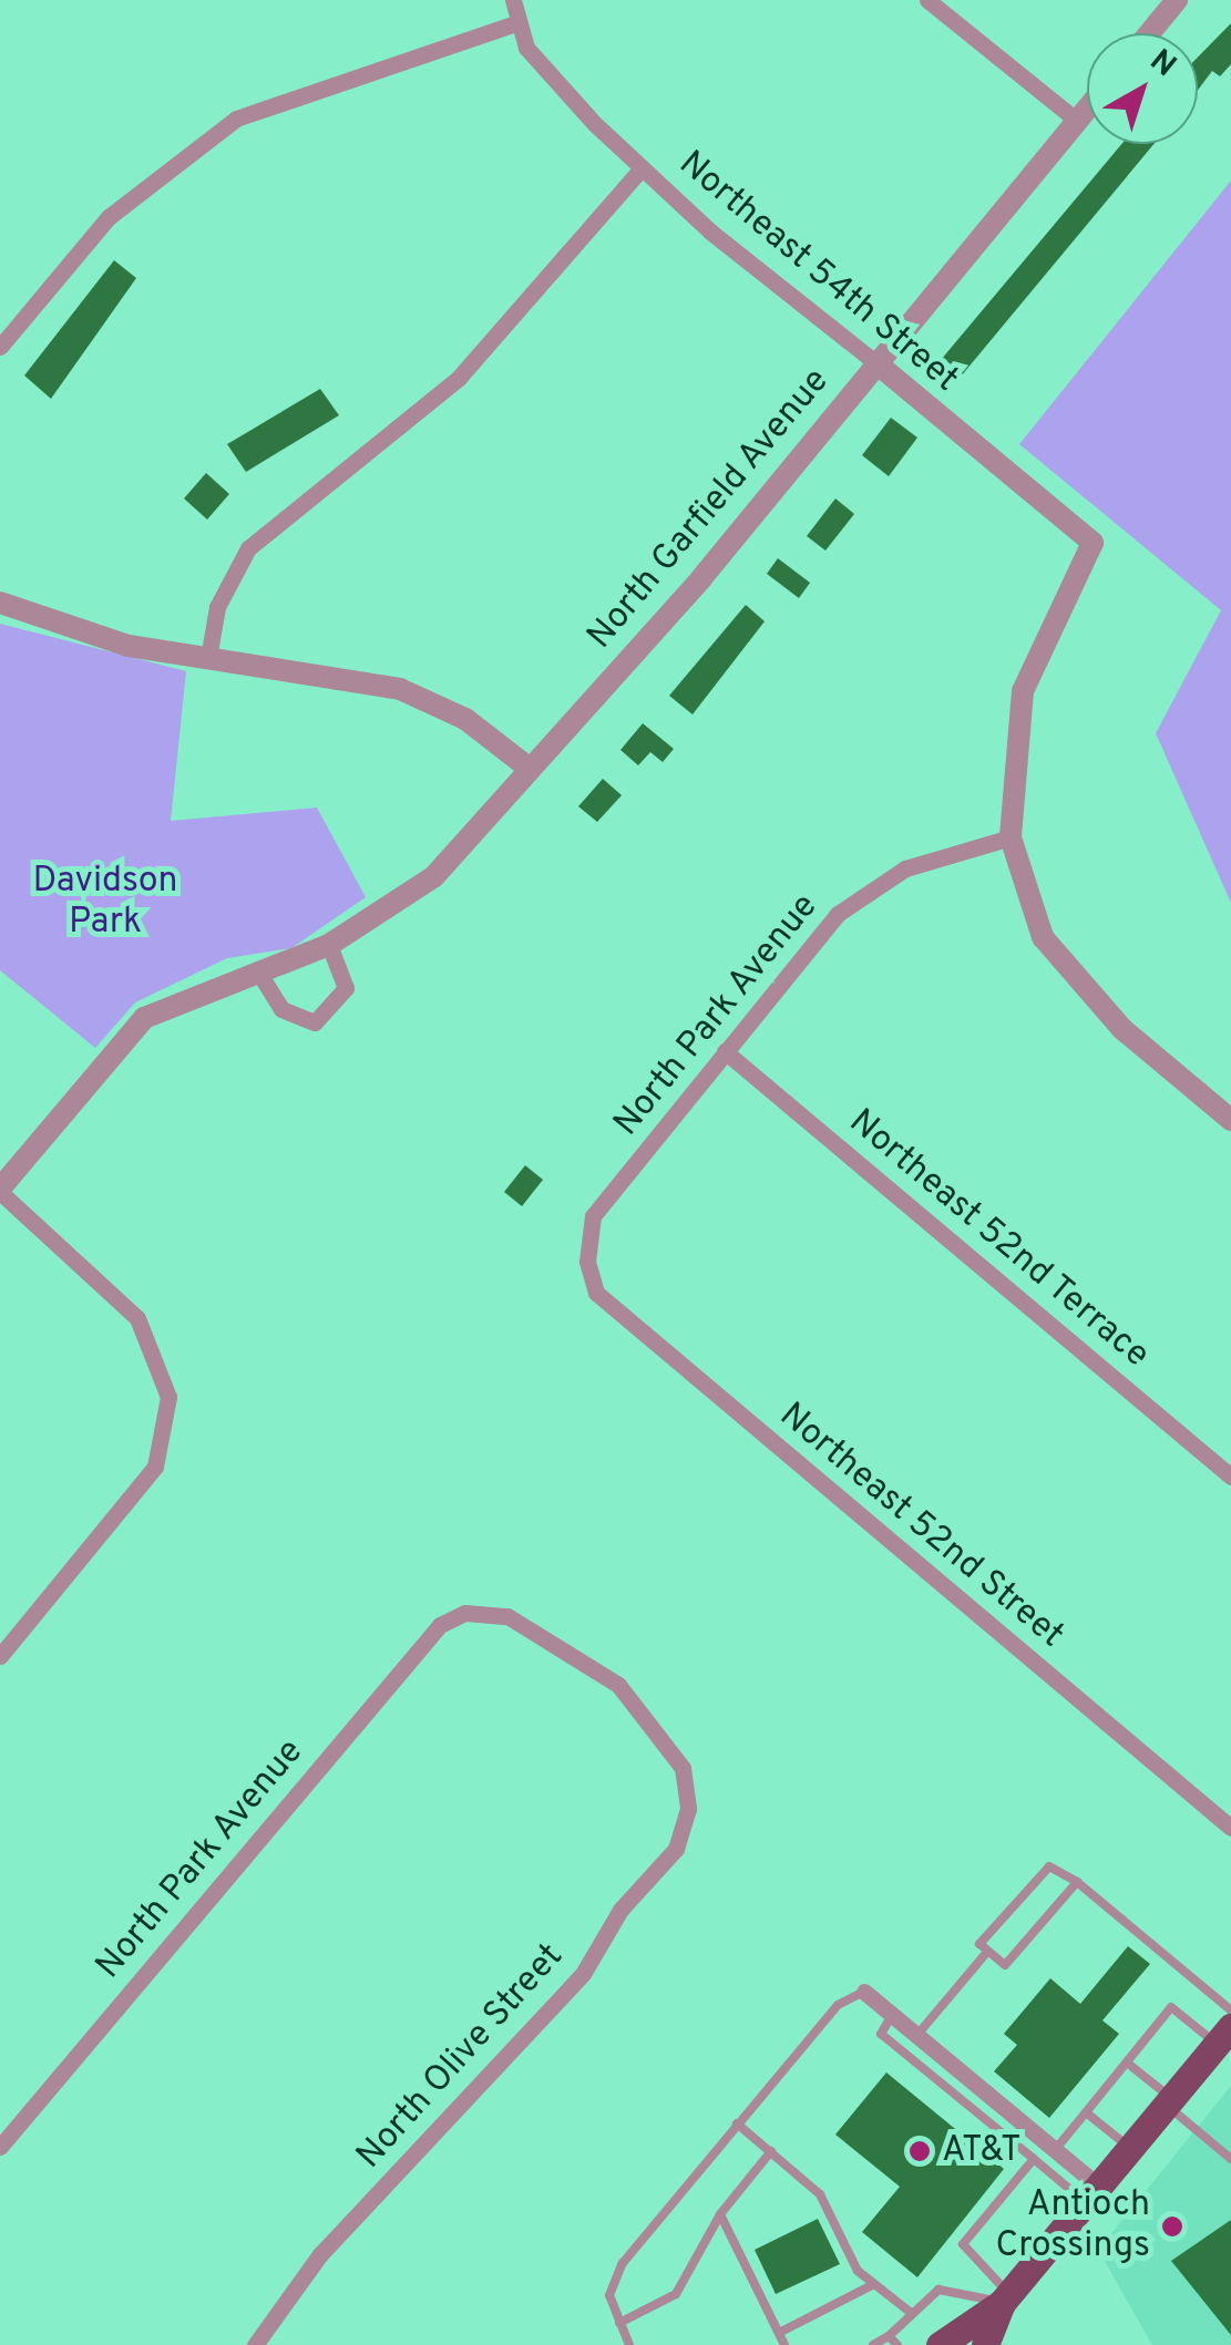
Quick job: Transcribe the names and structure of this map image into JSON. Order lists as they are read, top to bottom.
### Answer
{
  "streets": {
    "street": [
      "Northeast 54th Street",
      "North Garfield Avenue",
      "North Park Avenue",
      "Northeast 52nd Terrace",
      "Northeast 52nd Street",
      "North Olive Street"
    ]
  },
  "crossings": [
    ["Northeast 54th Street", "North Garfield Avenue"],
    ["Northeast 54th Street", "North Park Avenue"],
    ["North Park Avenue", "Northeast 52nd Terrace"],
    ["North Park Avenue", "Northeast 52nd Street"],
    ["North Park Avenue", "North Olive Street"]
  ],
  "parks": ["Davidson Park"],
  "places": ["AT&T", "Antioch Crossings"],
  "north": "top right"
}
